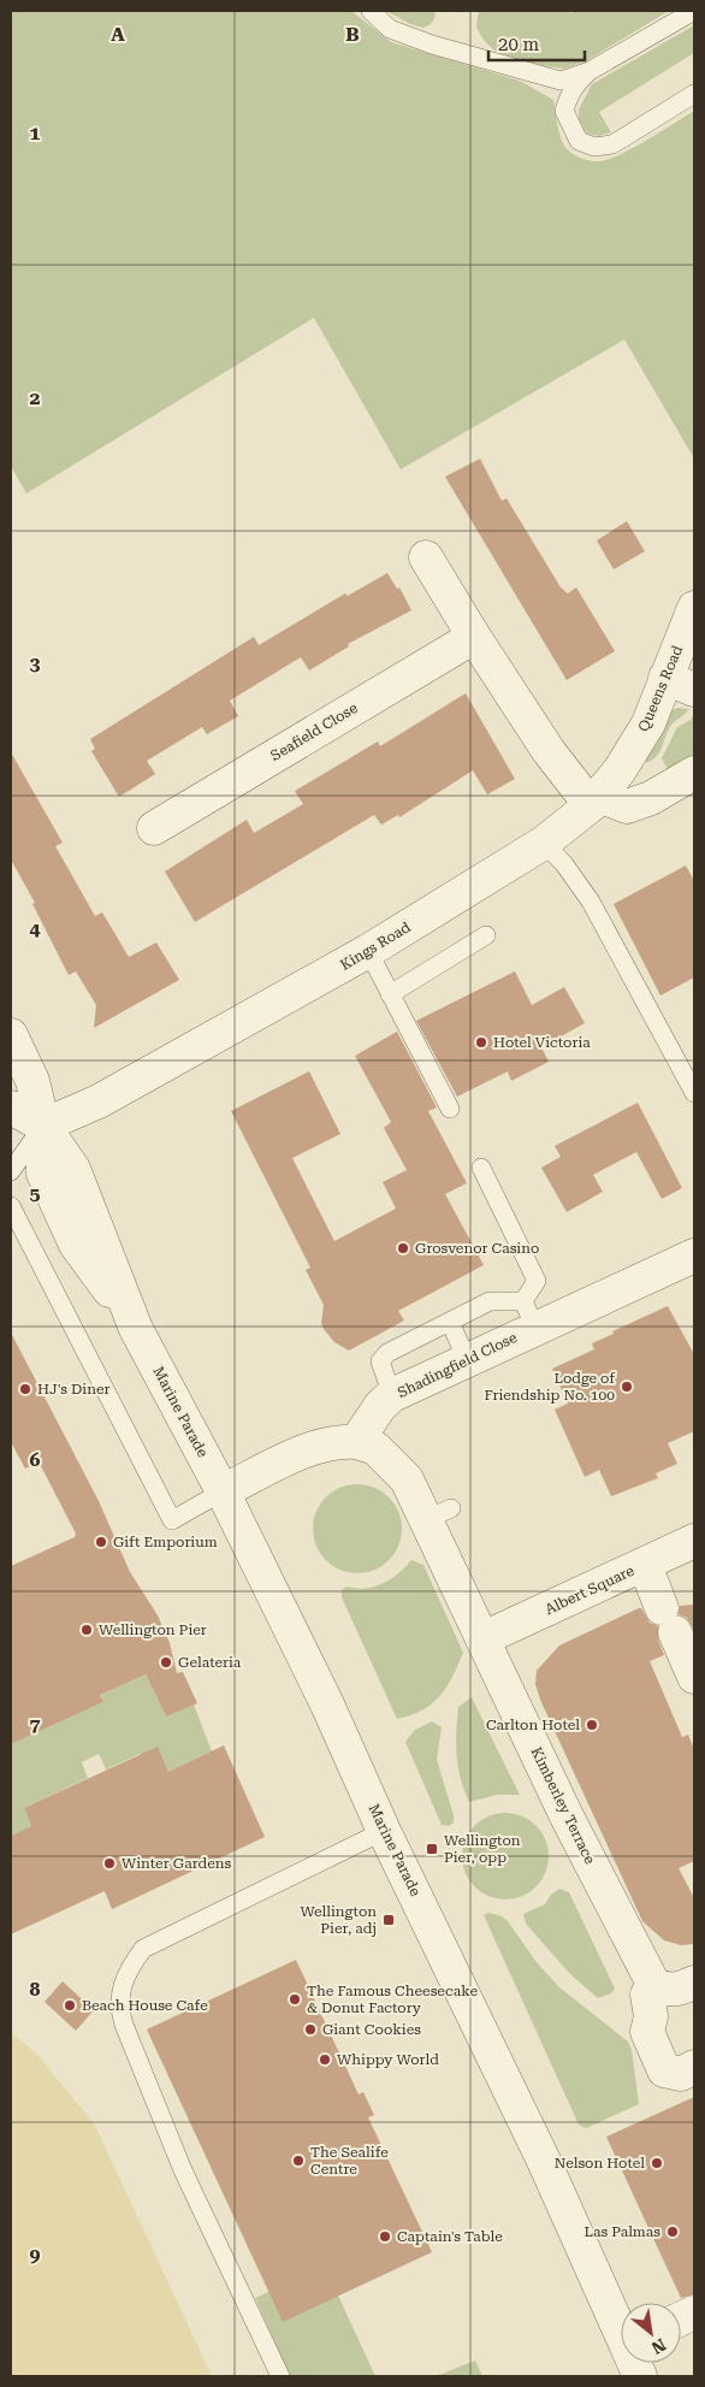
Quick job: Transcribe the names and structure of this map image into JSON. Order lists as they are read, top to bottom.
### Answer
{
  "streets": {
    "street": [
      "Queens Road",
      "Seafield Close",
      "Kings Road",
      "Shadingfield Close",
      "Marine Parade",
      "Albert Square",
      "Kimberley Terrace"
    ]
  },
  "crossings": [
    ["Queens Road", "Kings Road"],
    ["Kings Road", "Marine Parade"],
    ["Shadingfield Close", "Kimberley Terrace"],
    ["Albert Square", "Kimberley Terrace"]
  ],
  "places": {
    "other": [
      "Hotel Victoria",
      "Grosvenor Casino",
      "Lodge of Friendship No. 100",
      "HJ's Diner",
      "Gift Emporium",
      "Wellington Pier",
      "Gelateria",
      "Carlton Hotel",
      "Winter Gardens",
      "The Famous Cheesecake & Donut Factory",
      "Beach House Cafe",
      "Giant Cookies",
      "Whippy World",
      "The Sealife Centre",
      "Nelson Hotel",
      "Las Palmas",
      "Captain's Table"
    ],
    "transit": ["Wellington Pier, opp", "Wellington Pier, adj"]
  },
  "scale_bar": "20 m",
  "north": "bottom right",
  "grid": {
    "columns": ["A", "B"],
    "rows": [
      "1",
      "2",
      "3",
      "4",
      "5",
      "6",
      "7",
      "8",
      "9"
    ]
  }
}
